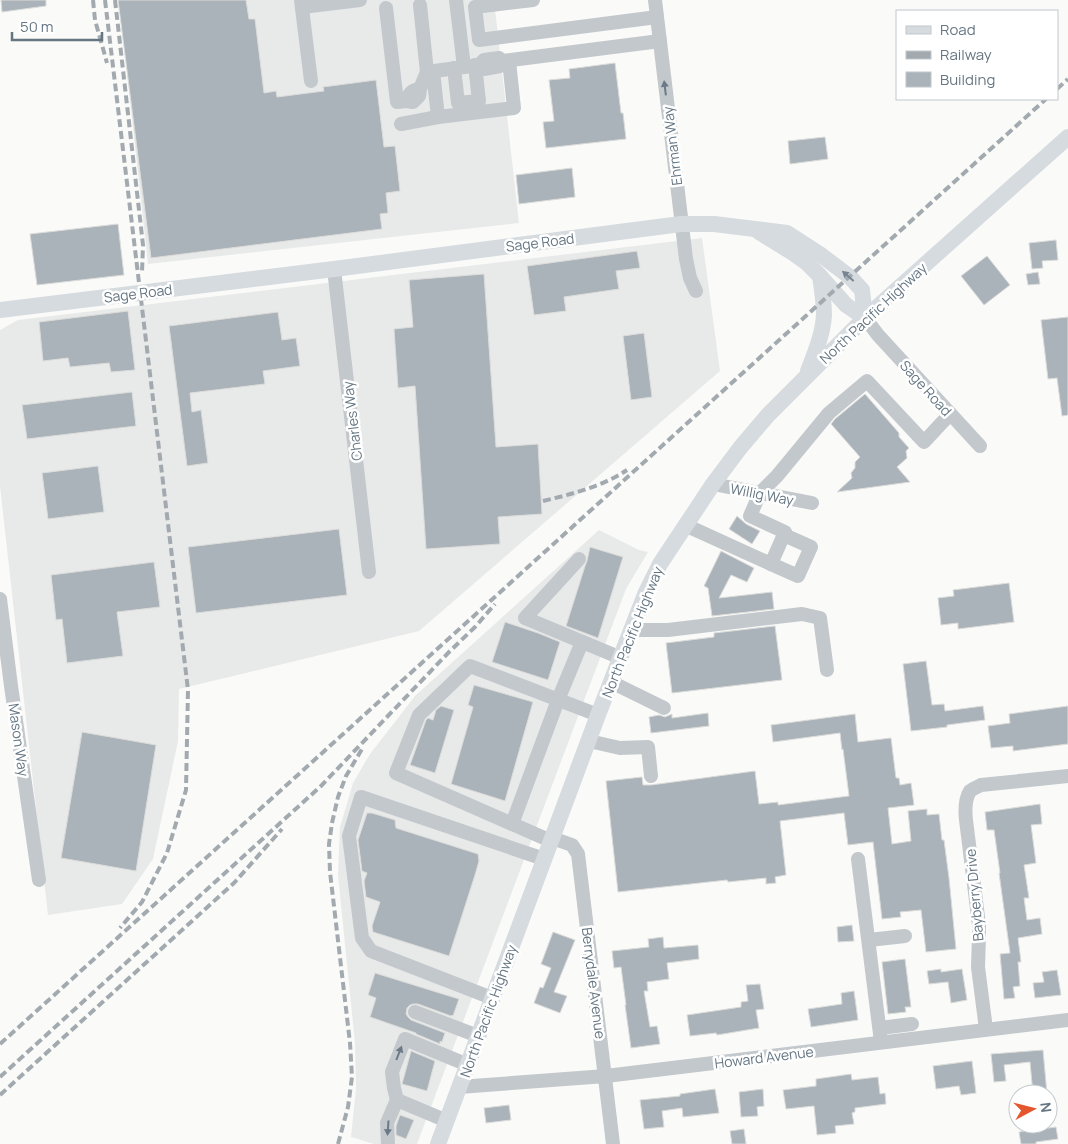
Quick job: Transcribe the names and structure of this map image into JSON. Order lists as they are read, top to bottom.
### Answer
{
  "streets": {
    "main road": ["Sage Road", "North Pacific Highway"],
    "street": [
      "Ehrman Way",
      "Charles Way",
      "Willig Way",
      "Mason Way",
      "Bayberry Drive",
      "Berrydale Avenue",
      "Howard Avenue"
    ]
  },
  "crossings": [
    ["Ehrman Way", "Sage Road"],
    ["Sage Road", "North Pacific Highway"],
    ["Sage Road", "Charles Way"],
    ["North Pacific Highway", "Willig Way"],
    ["North Pacific Highway", "Berrydale Avenue"],
    ["North Pacific Highway", "Howard Avenue"],
    ["Bayberry Drive", "Howard Avenue"],
    ["Berrydale Avenue", "Howard Avenue"]
  ],
  "one_way": ["Ehrman Way"],
  "legend": ["Road", "Railway", "Building"],
  "scale_bar": "50 m",
  "north": "right"
}
